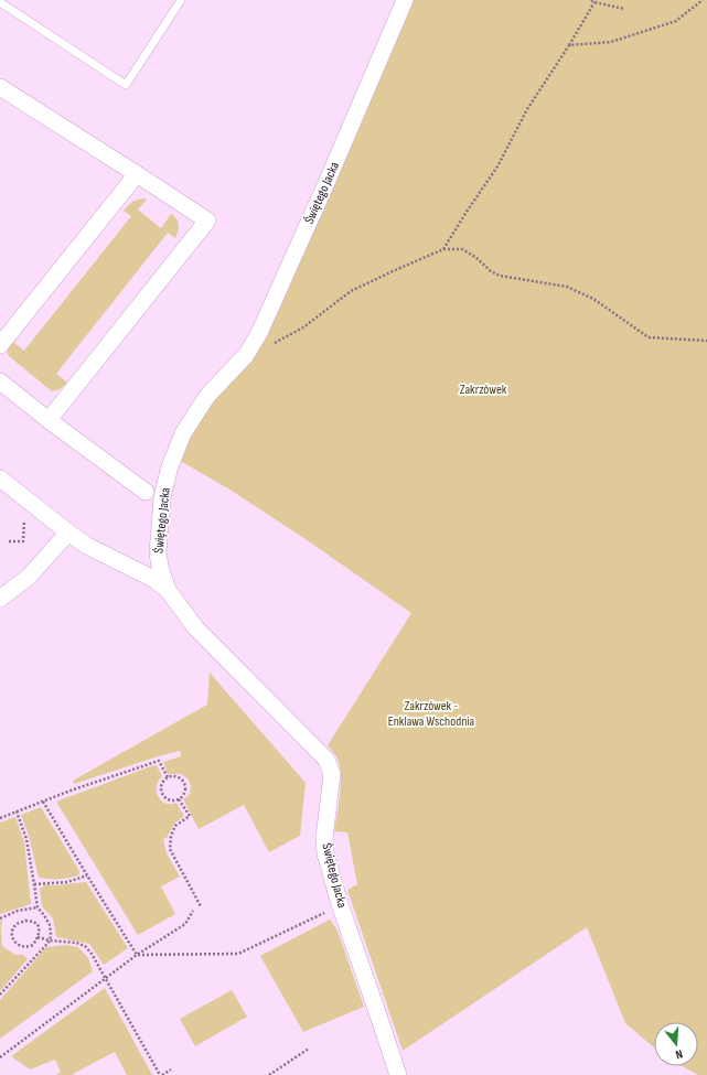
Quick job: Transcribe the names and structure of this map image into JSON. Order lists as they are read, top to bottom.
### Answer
{
  "streets": {
    "street": ["Świętego Jacka"]
  },
  "parks": ["Zakrzówek", "Zakrzówek - Enklawa Wschodnia"],
  "north": "bottom"
}
